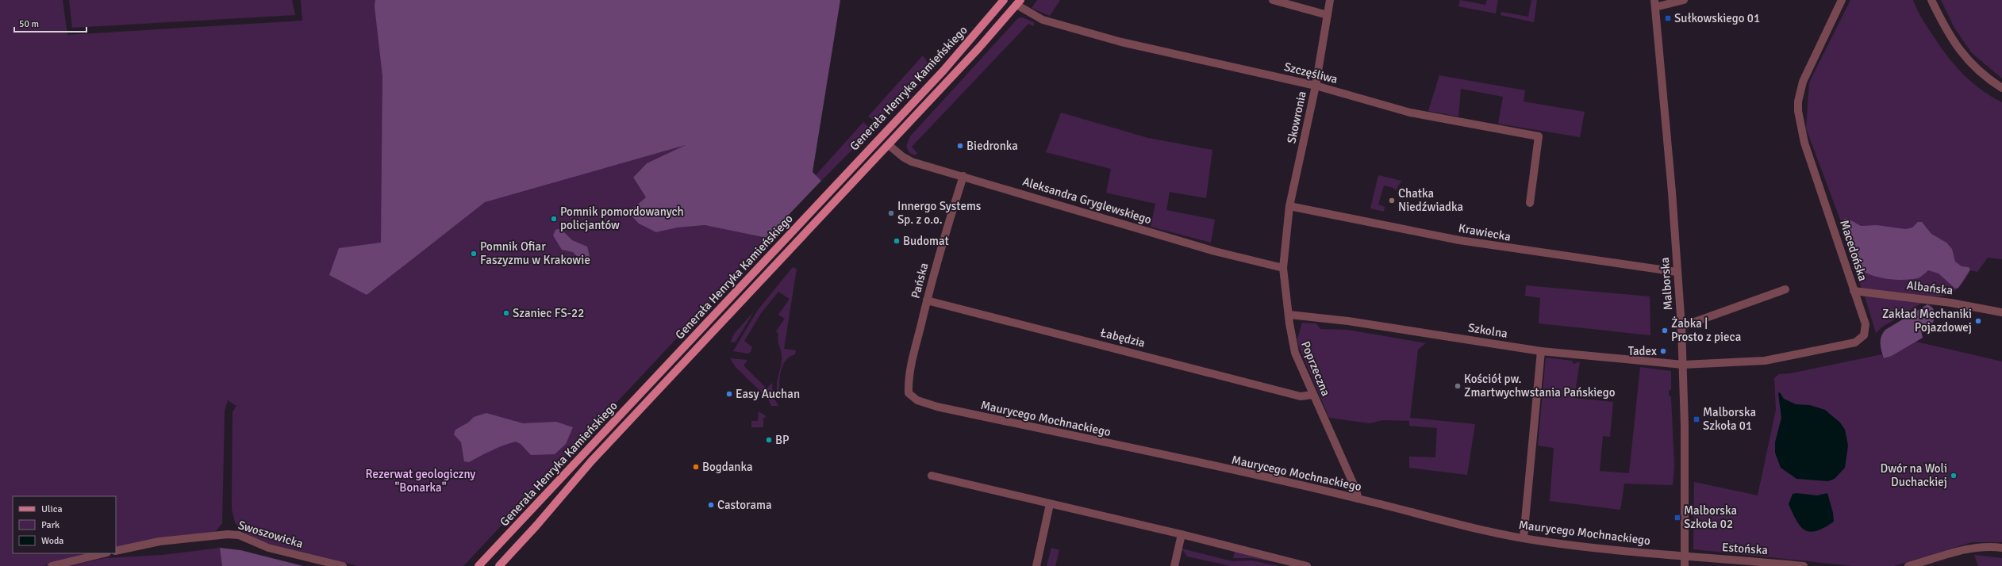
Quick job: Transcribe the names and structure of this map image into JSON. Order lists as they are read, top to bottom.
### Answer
{
  "streets": {
    "main road": ["Generała Henryka Kamieńskiego"],
    "street": [
      "Szczęśliwa",
      "Skowronia",
      "Aleksandra Gryglewskiego",
      "Krawiecka",
      "Macedońska",
      "Pańska",
      "Malborska",
      "Albańska",
      "Szkolna",
      "Łabędzia",
      "Poprzeczna",
      "Maurycego Mochnackiego",
      "Swoszowicka",
      "Estońska"
    ]
  },
  "crossings": [
    ["Szczęśliwa", "Generała Henryka Kamieńskiego"],
    ["Szczęśliwa", "Skowronia"],
    ["Generała Henryka Kamieńskiego", "Aleksandra Gryglewskiego"],
    ["Skowronia", "Krawiecka"],
    ["Skowronia", "Poprzeczna"],
    ["Aleksandra Gryglewskiego", "Pańska"],
    ["Aleksandra Gryglewskiego", "Poprzeczna"],
    ["Krawiecka", "Malborska"],
    ["Macedońska", "Malborska"],
    ["Macedońska", "Albańska"],
    ["Macedońska", "Szkolna"],
    ["Pańska", "Łabędzia"],
    ["Pańska", "Maurycego Mochnackiego"],
    ["Malborska", "Szkolna"],
    ["Malborska", "Maurycego Mochnackiego"],
    ["Malborska", "Estońska"],
    ["Szkolna", "Poprzeczna"],
    ["Łabędzia", "Poprzeczna"],
    ["Poprzeczna", "Maurycego Mochnackiego"],
    ["Maurycego Mochnackiego", "Estońska"]
  ],
  "parks": ["Rezerwat geologiczny \"Bonarka\""],
  "places": {
    "transit": ["Sułkowskiego 01", "Malborska Szkoła 01", "Malborska Szkoła 02"],
    "other": [
      "Biedronka",
      "Chatka Niedźwiadka",
      "Innergo Systems Sp. z o.o.",
      "Pomnik pomordowanych policjantów",
      "Budomat",
      "Pomnik Ofiar Faszyzmu w Krakowie",
      "Szaniec FS-22",
      "Zakład Mechaniki Pojazdowej",
      "Żabka | Prosto z pieca",
      "Tadex",
      "Kościół pw. Zmartwychwstania Pańskiego",
      "Easy Auchan",
      "BP",
      "Bogdanka",
      "Dwór na Woli Duchackiej",
      "Castorama"
    ]
  },
  "legend": ["Ulica", "Park", "Woda"],
  "scale_bar": "50 m"
}
